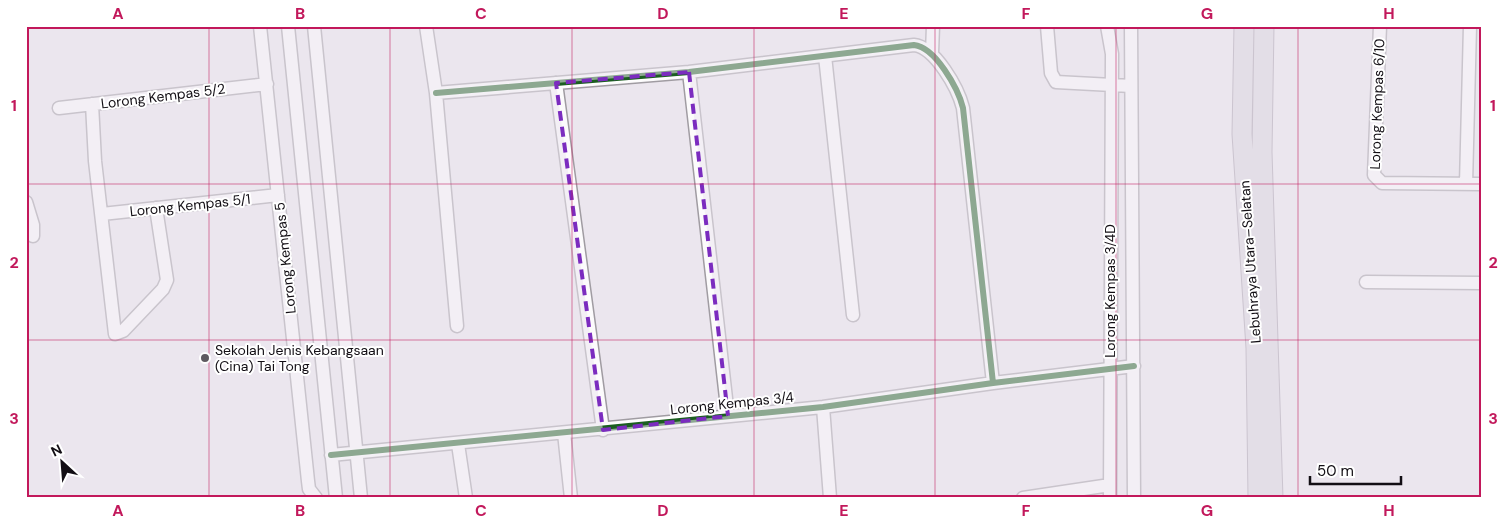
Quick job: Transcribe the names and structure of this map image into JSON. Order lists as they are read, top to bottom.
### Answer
{
  "streets": {
    "highway": ["Lebuhraya Utara–Selatan"],
    "street": [
      "Lorong Kempas 5/2",
      "Lorong Kempas 6/10",
      "Lorong Kempas 5/1",
      "Lorong Kempas 5",
      "Lorong Kempas 3/4D",
      "Lorong Kempas 3/4"
    ]
  },
  "crossings": [
    ["Lorong Kempas 5/2", "Lorong Kempas 5"],
    ["Lorong Kempas 5/1", "Lorong Kempas 5"],
    ["Lorong Kempas 3/4D", "Lorong Kempas 3/4"]
  ],
  "places": ["Sekolah Jenis Kebangsaan (Cina) Tai Tong"],
  "scale_bar": "50 m",
  "north": "top left",
  "grid": {
    "columns": [
      "A",
      "B",
      "C",
      "D",
      "E",
      "F",
      "G",
      "H"
    ],
    "rows": ["1", "2", "3"]
  }
}
